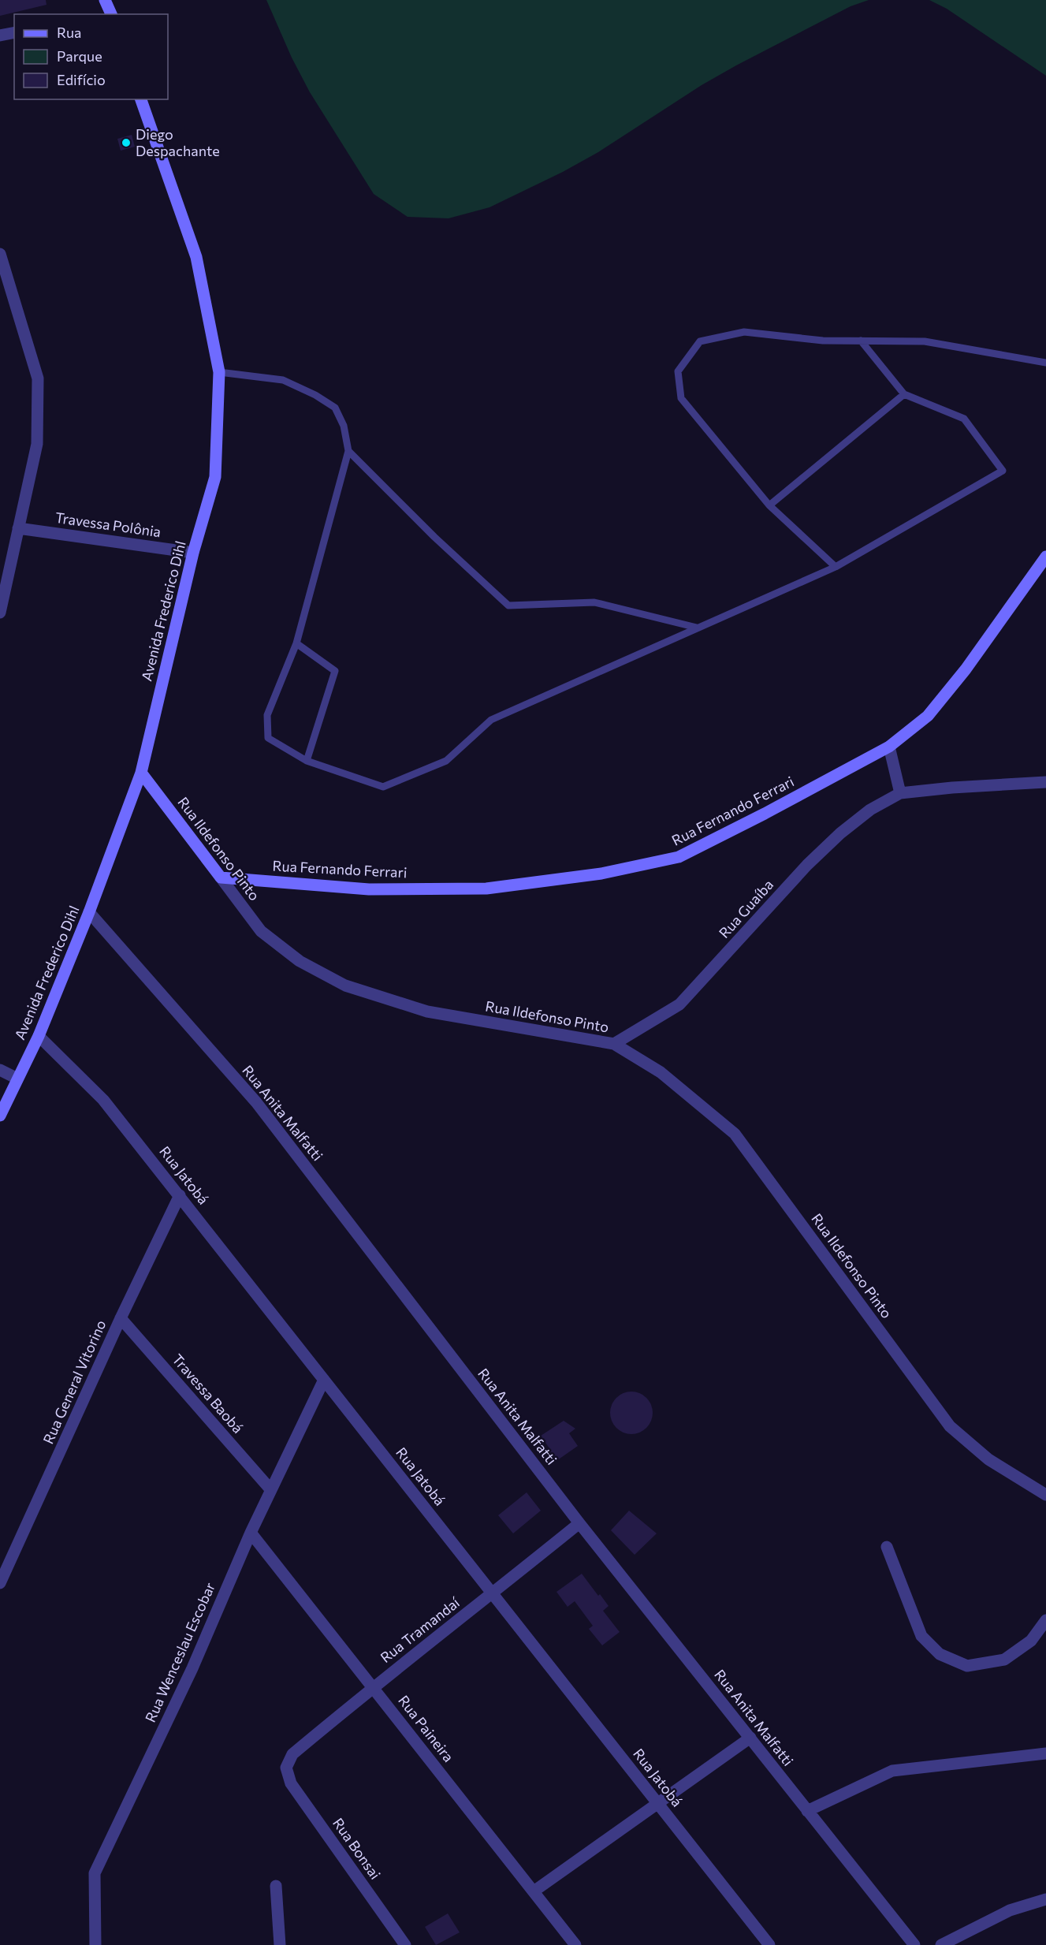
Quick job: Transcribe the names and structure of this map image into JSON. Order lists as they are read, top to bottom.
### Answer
{
  "streets": {
    "main road": ["Avenida Frederico Dihl", "Rua Fernando Ferrari", "Rua Ildefonso Pinto"],
    "street": [
      "Travessa Polônia",
      "Rua Guaíba",
      "Rua Anita Malfatti",
      "Rua Jatobá",
      "Rua General Vitorino",
      "Travessa Baobá",
      "Rua Tramandaí",
      "Rua Wenceslau Escobar",
      "Rua Paineira",
      "Rua Bonsai"
    ]
  },
  "crossings": [
    ["Travessa Polônia", "Avenida Frederico Dihl"],
    ["Avenida Frederico Dihl", "Rua Ildefonso Pinto"],
    ["Avenida Frederico Dihl", "Rua Anita Malfatti"],
    ["Avenida Frederico Dihl", "Rua Jatobá"],
    ["Rua Fernando Ferrari", "Rua Ildefonso Pinto"],
    ["Rua Ildefonso Pinto", "Rua Guaíba"],
    ["Rua Anita Malfatti", "Rua Tramandaí"],
    ["Rua Jatobá", "Rua General Vitorino"],
    ["Rua Jatobá", "Rua Tramandaí"],
    ["Rua Jatobá", "Rua Wenceslau Escobar"],
    ["Rua General Vitorino", "Travessa Baobá"],
    ["Travessa Baobá", "Rua Wenceslau Escobar"],
    ["Rua Tramandaí", "Rua Paineira"],
    ["Rua Tramandaí", "Rua Bonsai"],
    ["Rua Wenceslau Escobar", "Rua Paineira"]
  ],
  "places": ["Diego Despachante"],
  "legend": ["Rua", "Parque", "Edifício"]
}
